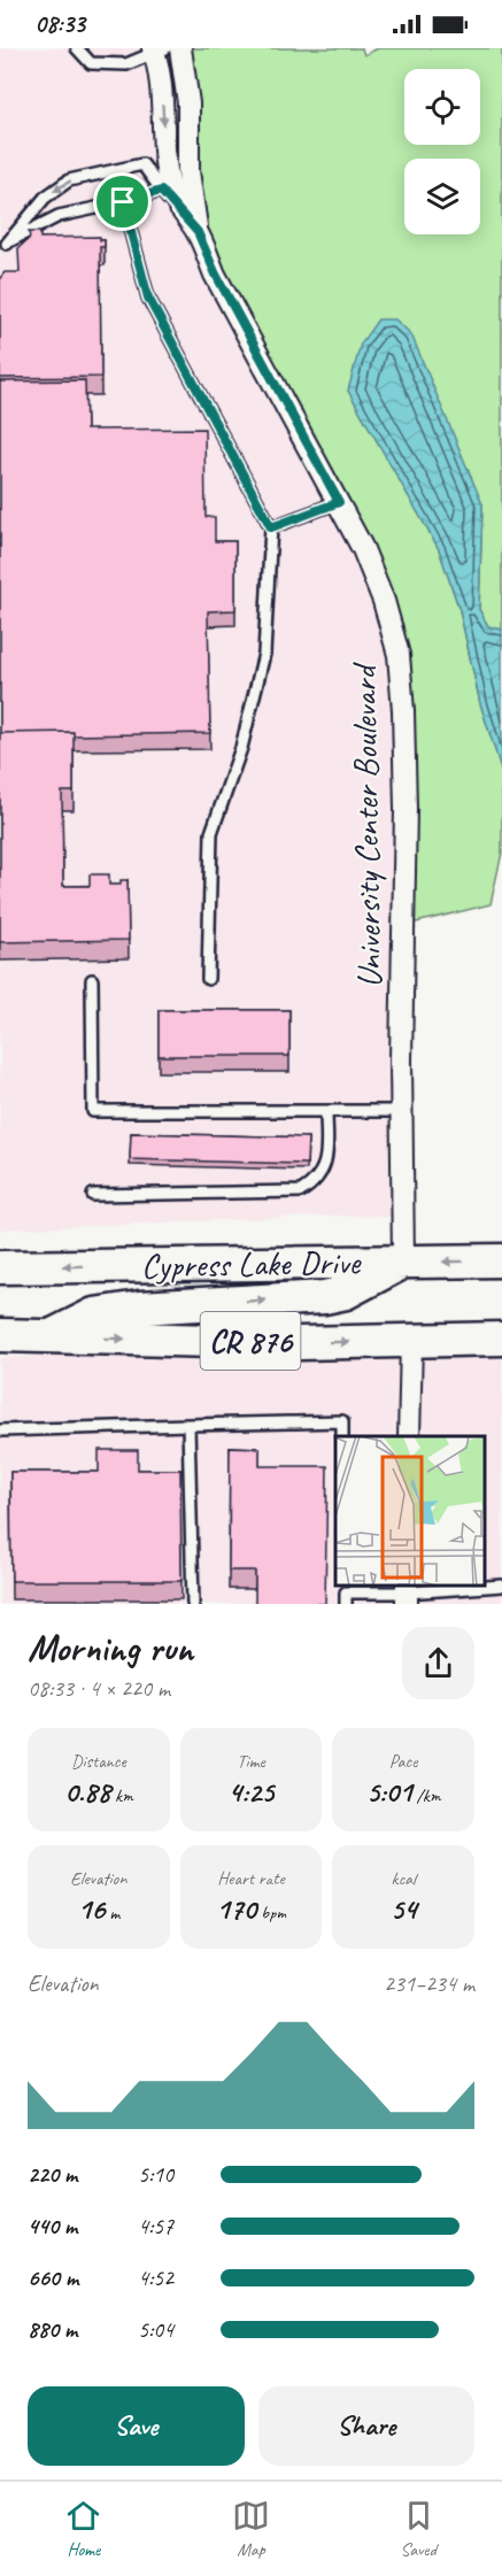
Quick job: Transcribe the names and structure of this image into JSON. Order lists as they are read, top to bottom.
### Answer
{
  "streets": {
    "main road": ["Cypress Lake Drive", "CR 876"],
    "street": ["University Center Boulevard"]
  },
  "crossings": [
    ["University Center Boulevard", "Cypress Lake Drive"]
  ],
  "page": {
    "status": "08:33",
    "heading": ["Morning run", "08:33 · 4 × 220 m"],
    "stats": [
      ["Distance", "0.88 km"],
      ["Time", "4:25"],
      ["Pace", "5:01 /km"],
      ["Elevation", "16 m"],
      ["Heart rate", "170 bpm"],
      ["kcal", "54"]
    ],
    "chart": ["Elevation", "231–234 m"],
    "list": [
      {
        "name": "220 m",
        "note": "5:10"
      },
      {
        "name": "440 m",
        "note": "4:57"
      },
      {
        "name": "660 m",
        "note": "4:52"
      },
      {
        "name": "880 m",
        "note": "5:04"
      }
    ],
    "buttons": ["Save", "Share"],
    "tabs": ["Home", "Map", "Saved"]
  }
}
